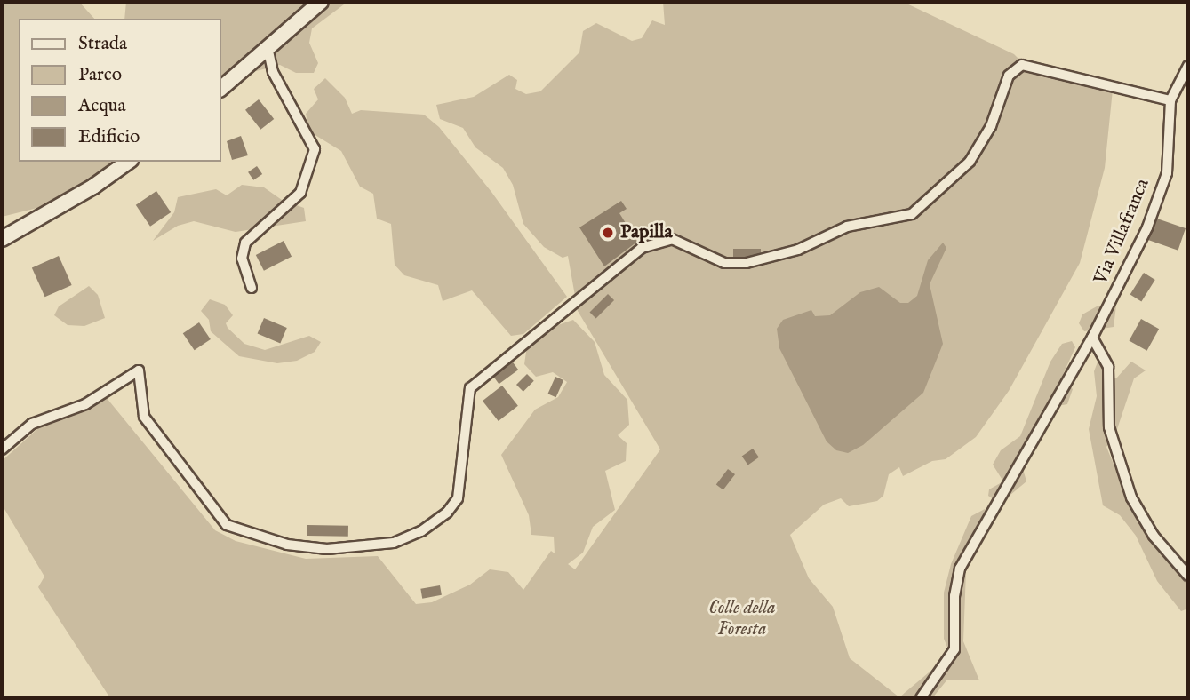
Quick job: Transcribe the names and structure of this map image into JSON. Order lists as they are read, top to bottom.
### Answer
{
  "streets": {
    "street": ["Via Villafranca"]
  },
  "parks": ["Colle della Foresta"],
  "places": ["Papilla"],
  "legend": [
    "Strada",
    "Parco",
    "Acqua",
    "Edificio"
  ]
}
